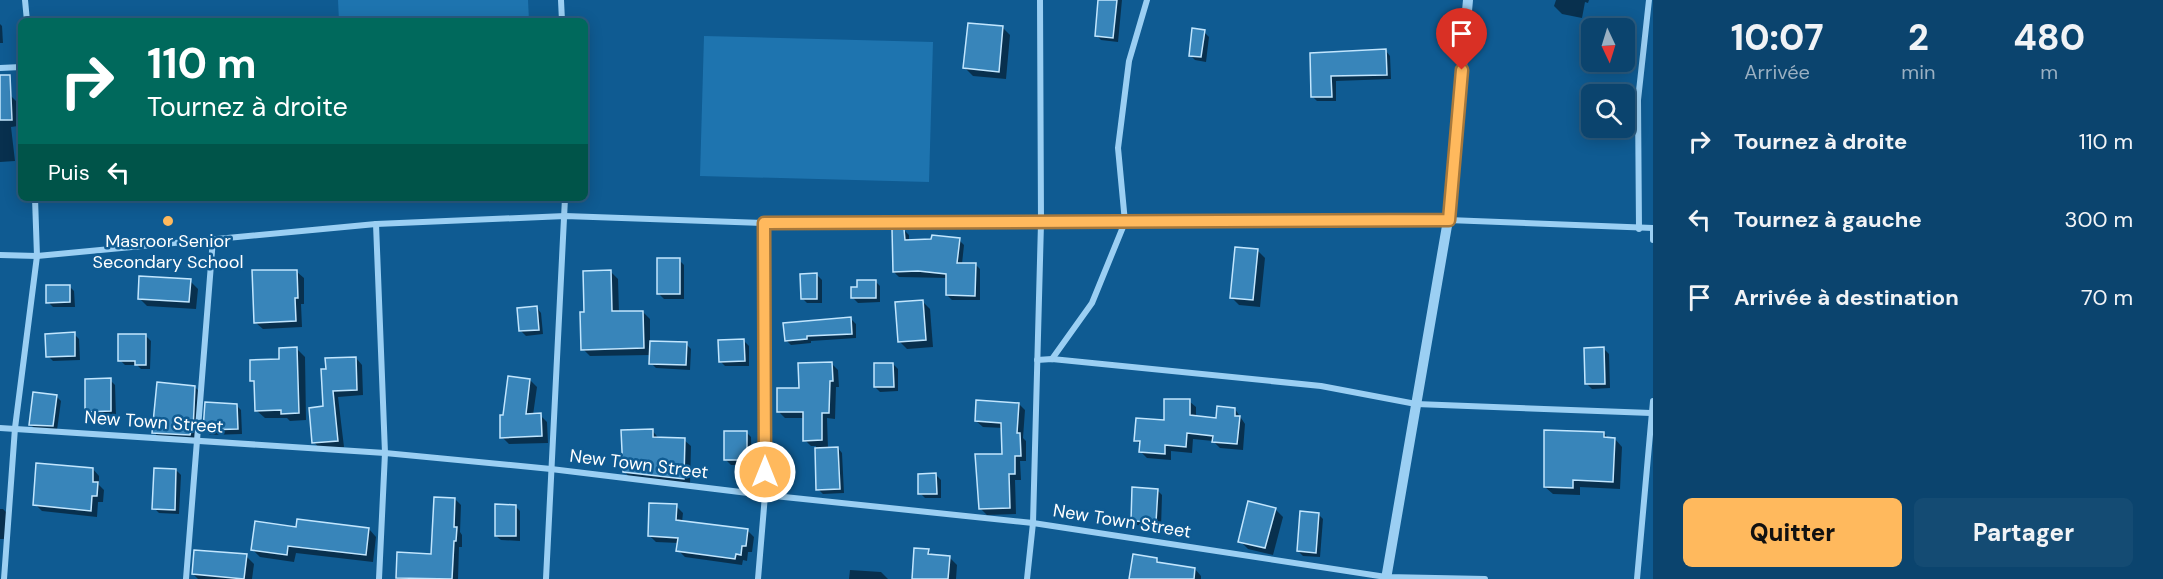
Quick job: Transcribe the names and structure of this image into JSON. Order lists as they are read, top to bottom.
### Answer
{
  "streets": {
    "street": ["New Town Street"]
  },
  "places": ["Masroor Senior Secondary School"],
  "north": "bottom",
  "page": {
    "eta": [
      "10:07",
      "Arrivée",
      "2",
      "min",
      "480",
      "m"
    ],
    "turn": ["110 m", "Tournez à droite"],
    "list": [
      {
        "name": "Tournez à droite",
        "value": "110 m"
      },
      {
        "name": "Tournez à gauche",
        "value": "300 m"
      },
      {
        "name": "Arrivée à destination",
        "value": "70 m"
      }
    ],
    "then": "Puis",
    "buttons": ["Quitter", "Partager"]
  }
}
